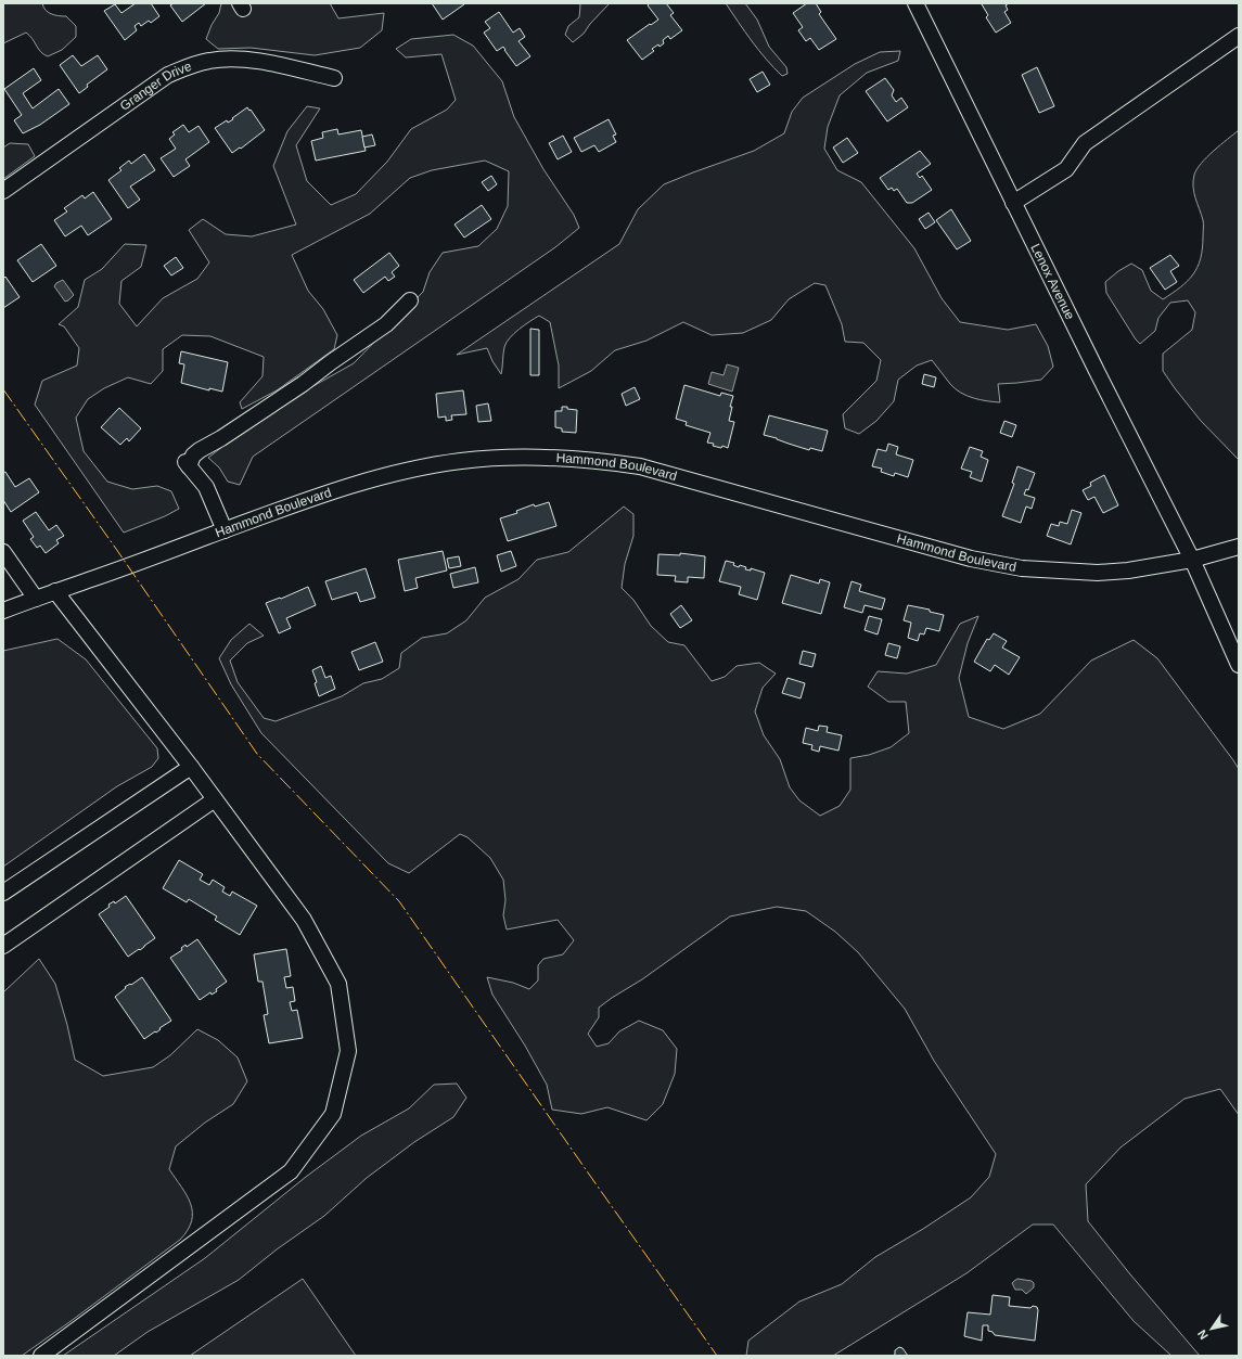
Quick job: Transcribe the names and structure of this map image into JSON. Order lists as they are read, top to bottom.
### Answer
{
  "streets": {
    "street": ["Granger Drive", "Lenox Avenue", "Hammond Boulevard"]
  },
  "crossings": [
    ["Lenox Avenue", "Hammond Boulevard"]
  ],
  "north": "bottom left"
}
